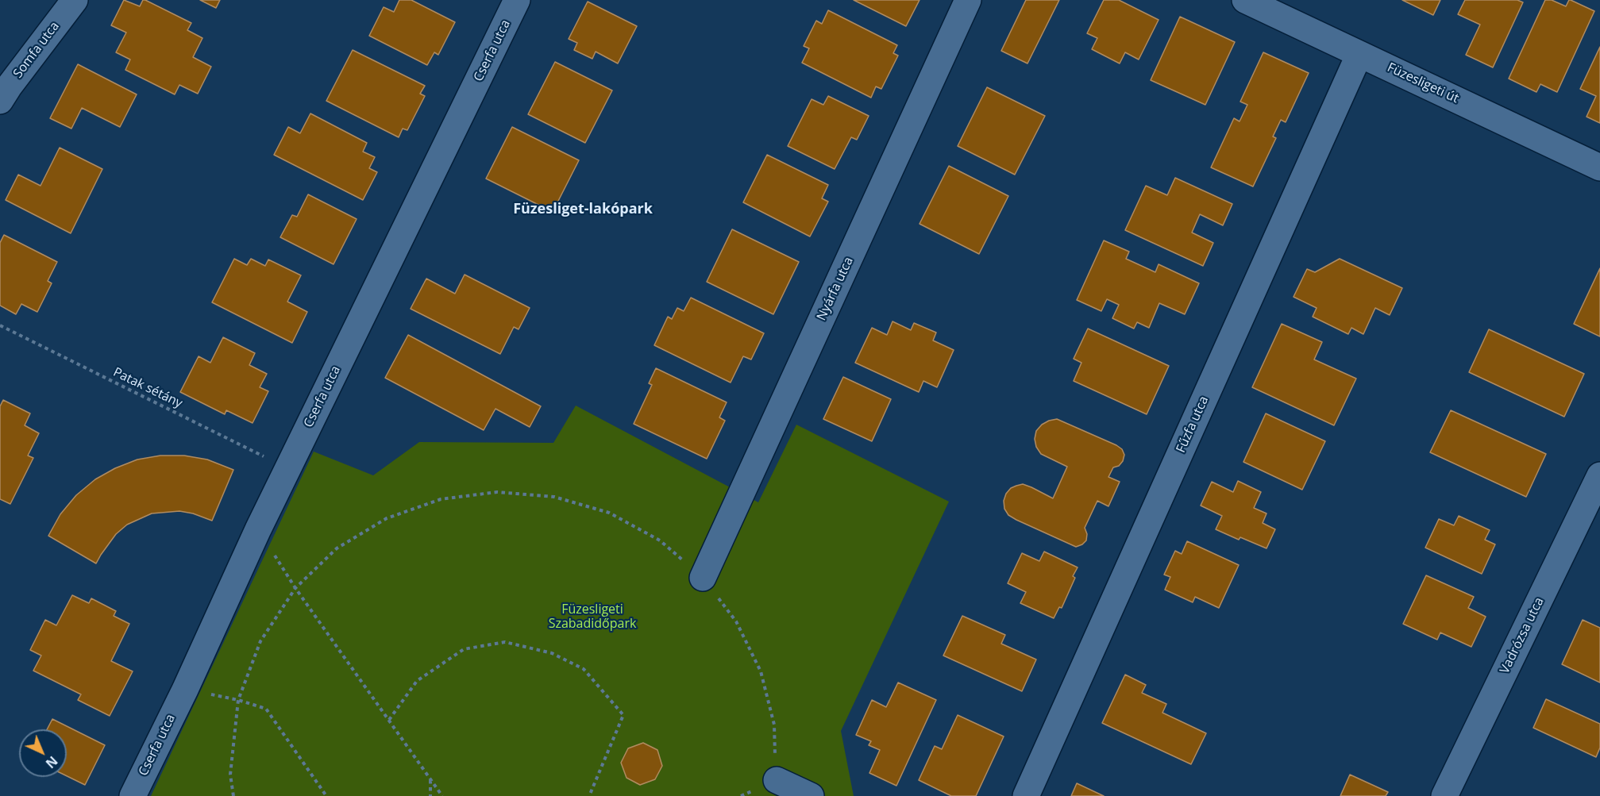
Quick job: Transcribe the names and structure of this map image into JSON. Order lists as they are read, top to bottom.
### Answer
{
  "streets": {
    "street": [
      "Somfa utca",
      "Cserfa utca",
      "Füzesligeti út",
      "Nyárfa utca",
      "Fűzfa utca",
      "Vadrózsa utca"
    ],
    "path": ["Patak sétány"]
  },
  "crossings": [
    ["Cserfa utca", "Patak sétány"],
    ["Füzesligeti út", "Fűzfa utca"]
  ],
  "districts": ["Füzesliget-lakópark"],
  "parks": ["Füzesligeti Szabadidőpark"],
  "north": "bottom right"
}
